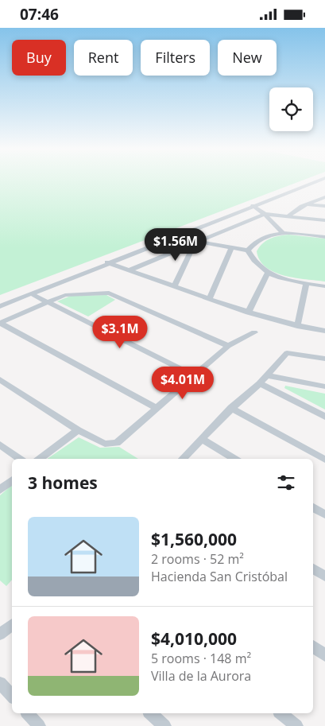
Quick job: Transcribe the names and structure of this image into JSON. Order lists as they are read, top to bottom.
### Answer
{
  "page": {
    "status": "07:46",
    "chip": [
      "Buy",
      "Rent",
      "Filters",
      "New"
    ],
    "price": ["$1.56M", "$3.1M", "$4.01M"],
    "heading": "3 homes",
    "list": [
      {
        "name": "$1,560,000",
        "note": "2 rooms · 52 m² · Hacienda San Cristóbal"
      },
      {
        "name": "$4,010,000",
        "note": "5 rooms · 148 m² · Villa de la Aurora"
      }
    ]
  }
}
